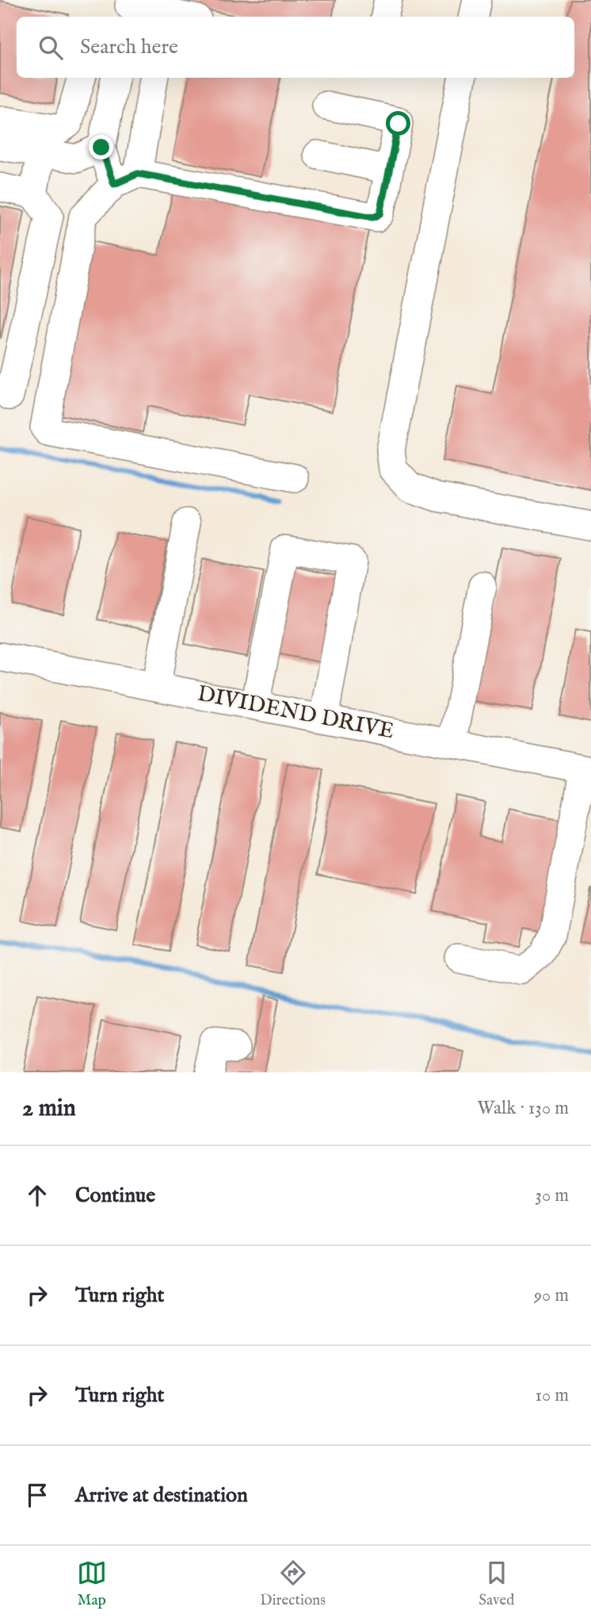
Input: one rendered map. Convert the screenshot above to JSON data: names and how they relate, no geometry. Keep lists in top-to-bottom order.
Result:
{
  "streets": {
    "street": ["DIVIDEND DRIVE"]
  },
  "page": {
    "search": "Search here",
    "heading": ["2 min", "Walk · 130 m"],
    "list": [
      ["Continue", "30 m"],
      ["Turn right", "90 m"],
      ["Turn right", "10 m"],
      "Arrive at destination"
    ],
    "nav": ["Map", "Directions", "Saved"]
  }
}
